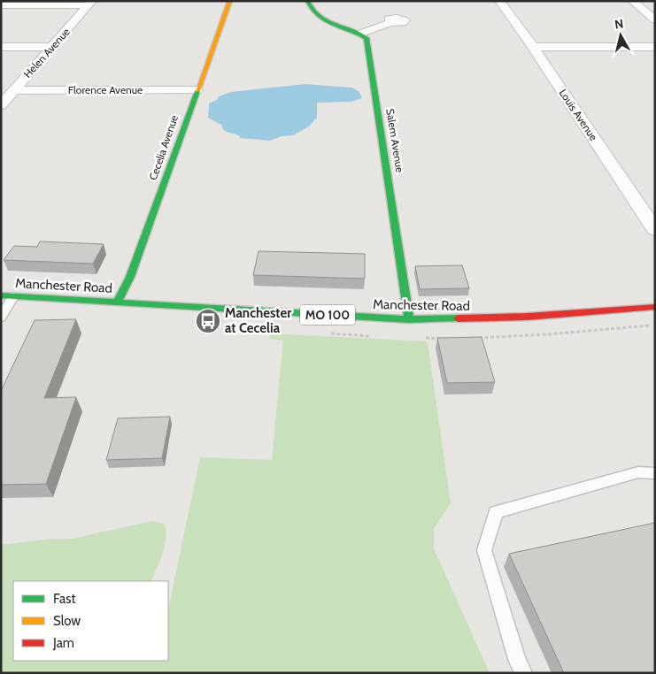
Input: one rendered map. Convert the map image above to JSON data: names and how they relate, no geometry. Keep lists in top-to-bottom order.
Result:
{
  "streets": {
    "street": [
      "Helen Avenue",
      "Florence Avenue",
      "Louis Avenue",
      "Salem Avenue",
      "Cecelia Avenue",
      "Manchester Road",
      "MO 100"
    ]
  },
  "crossings": [
    ["Helen Avenue", "Florence Avenue"],
    ["Florence Avenue", "Cecelia Avenue"],
    ["Salem Avenue", "Manchester Road"],
    ["Cecelia Avenue", "Manchester Road"]
  ],
  "places": {
    "bus stop": ["Manchester at Cecelia"]
  },
  "legend": ["Fast", "Slow", "Jam"],
  "north": "top"
}
